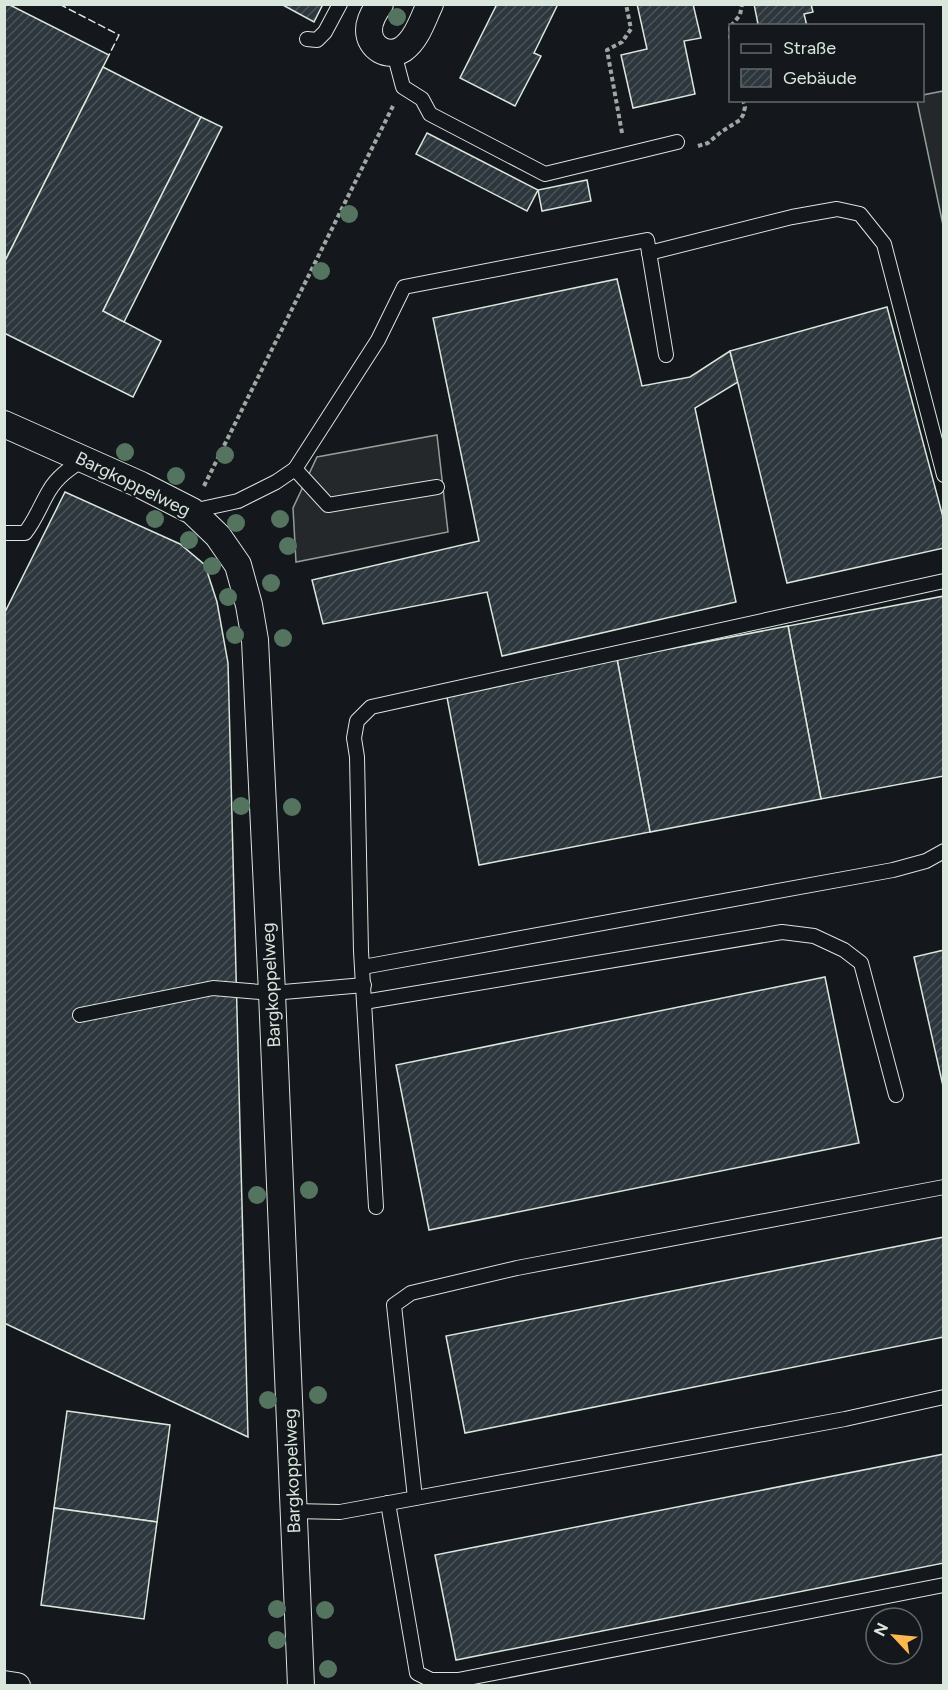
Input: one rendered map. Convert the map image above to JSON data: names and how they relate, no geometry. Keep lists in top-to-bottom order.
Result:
{
  "streets": {
    "street": ["Bargkoppelweg"]
  },
  "legend": ["Straße", "Gebäude"],
  "north": "top left"
}
